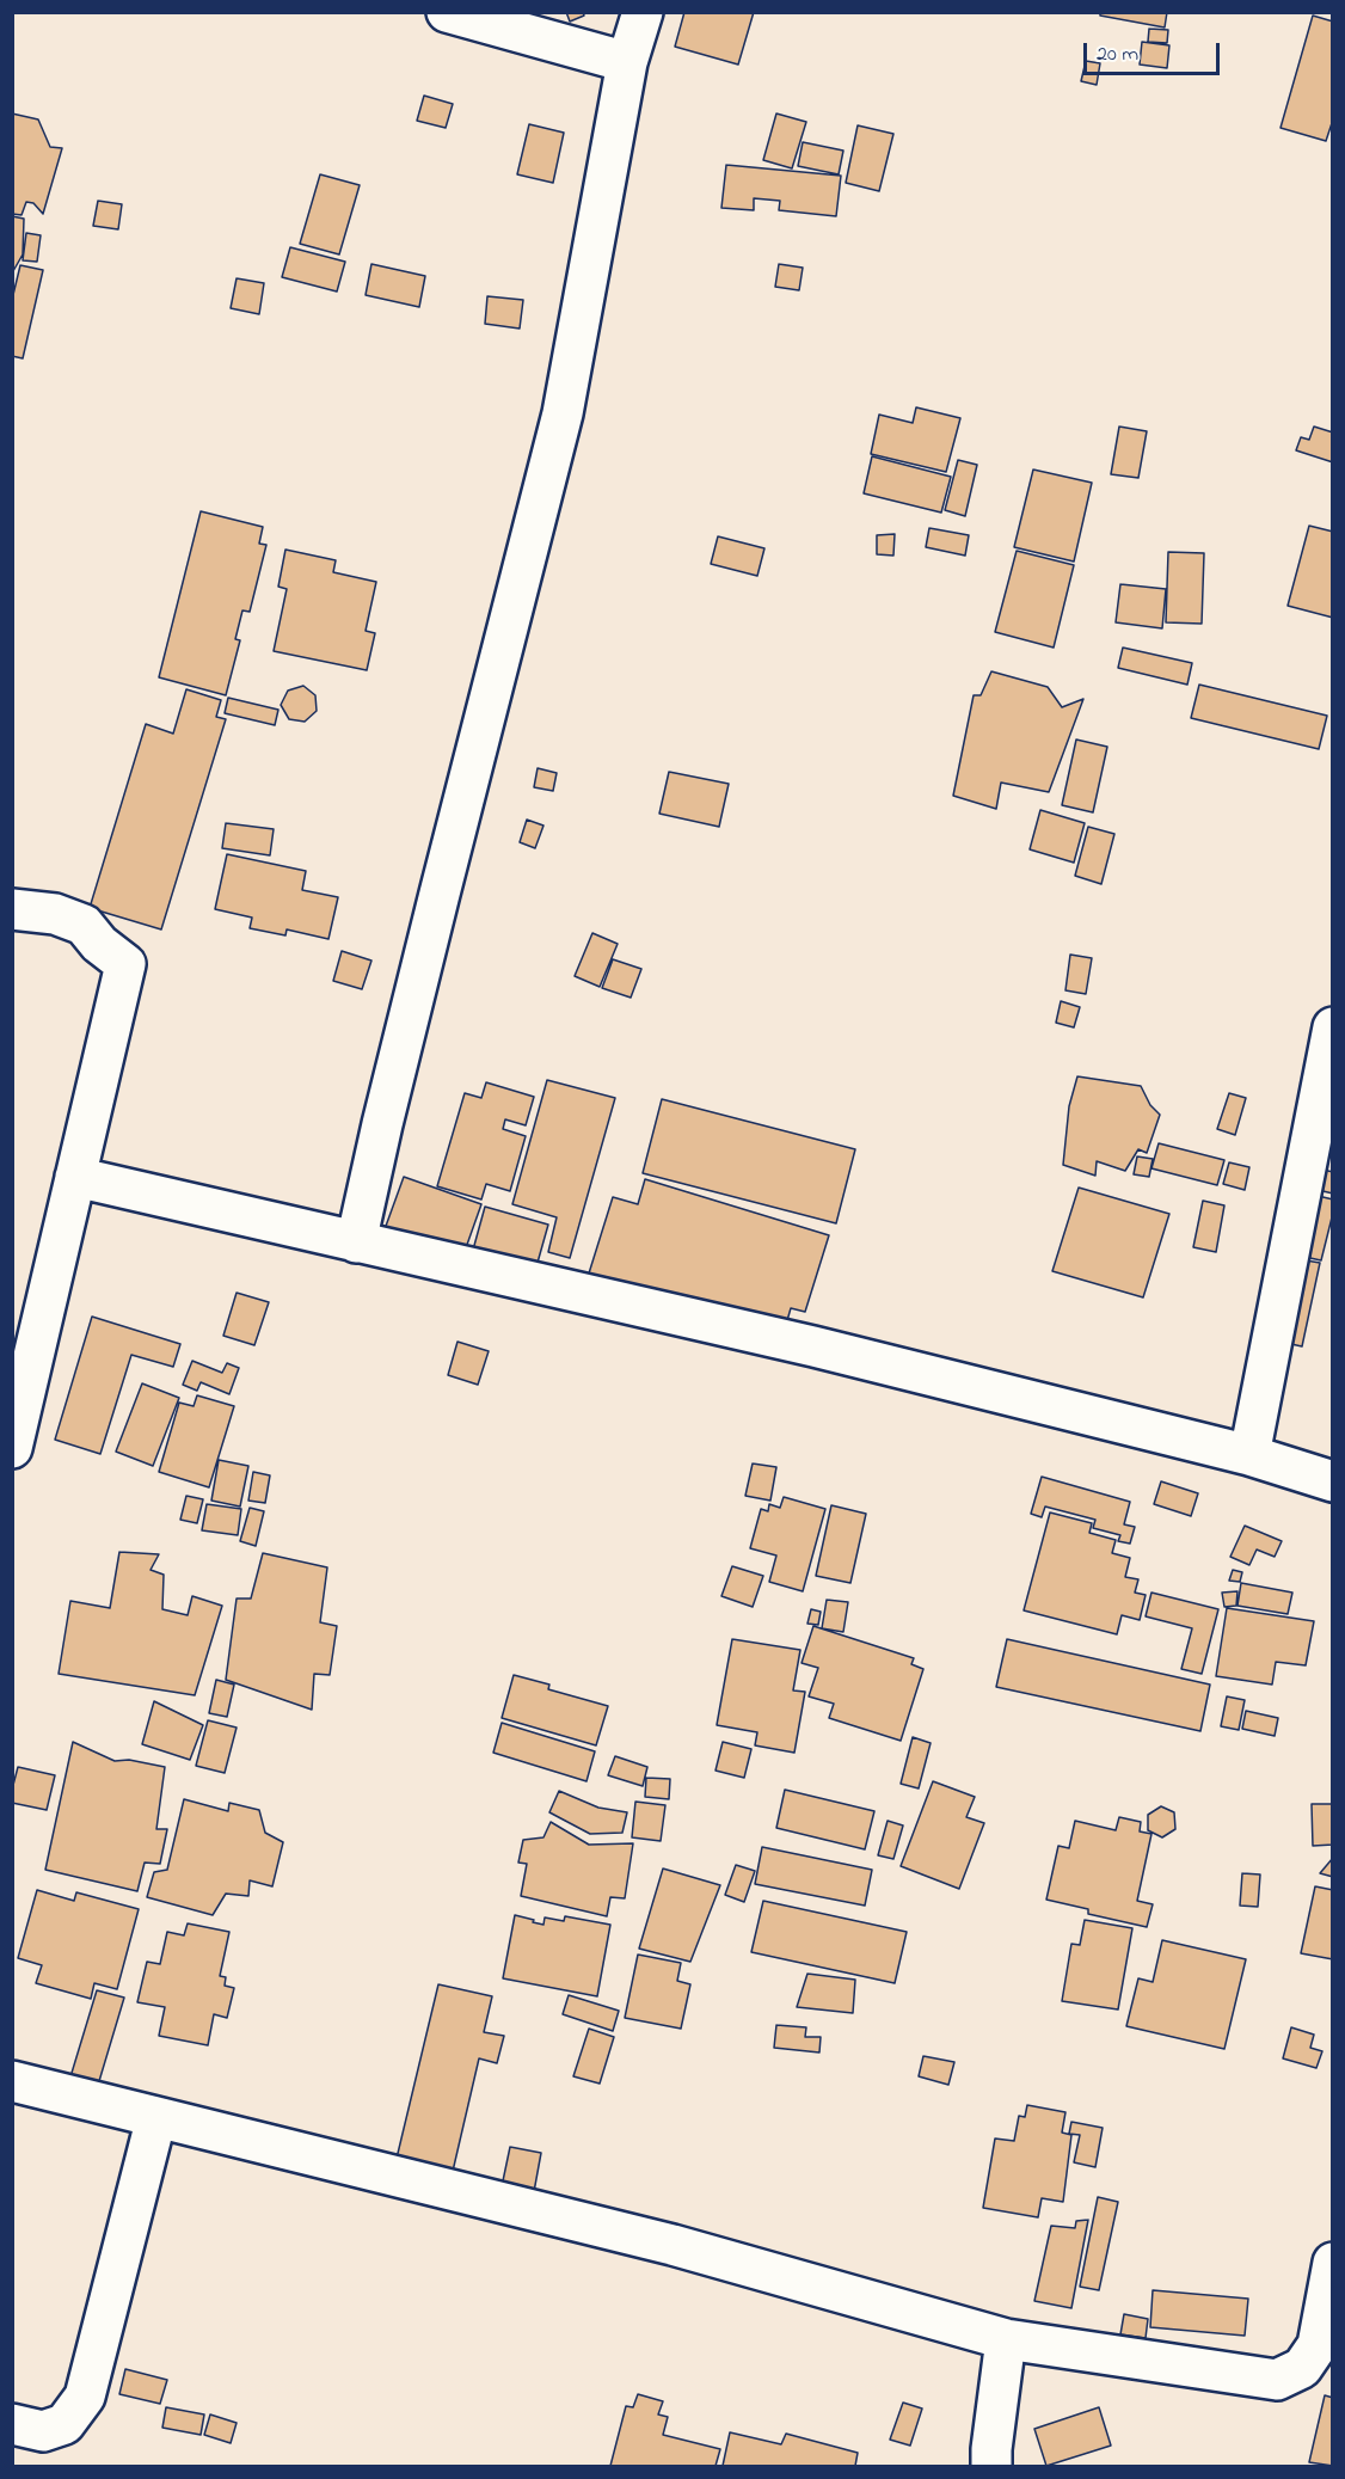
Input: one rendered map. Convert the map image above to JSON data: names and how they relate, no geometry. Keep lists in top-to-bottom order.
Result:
{
  "scale_bar": "20 m"
}
